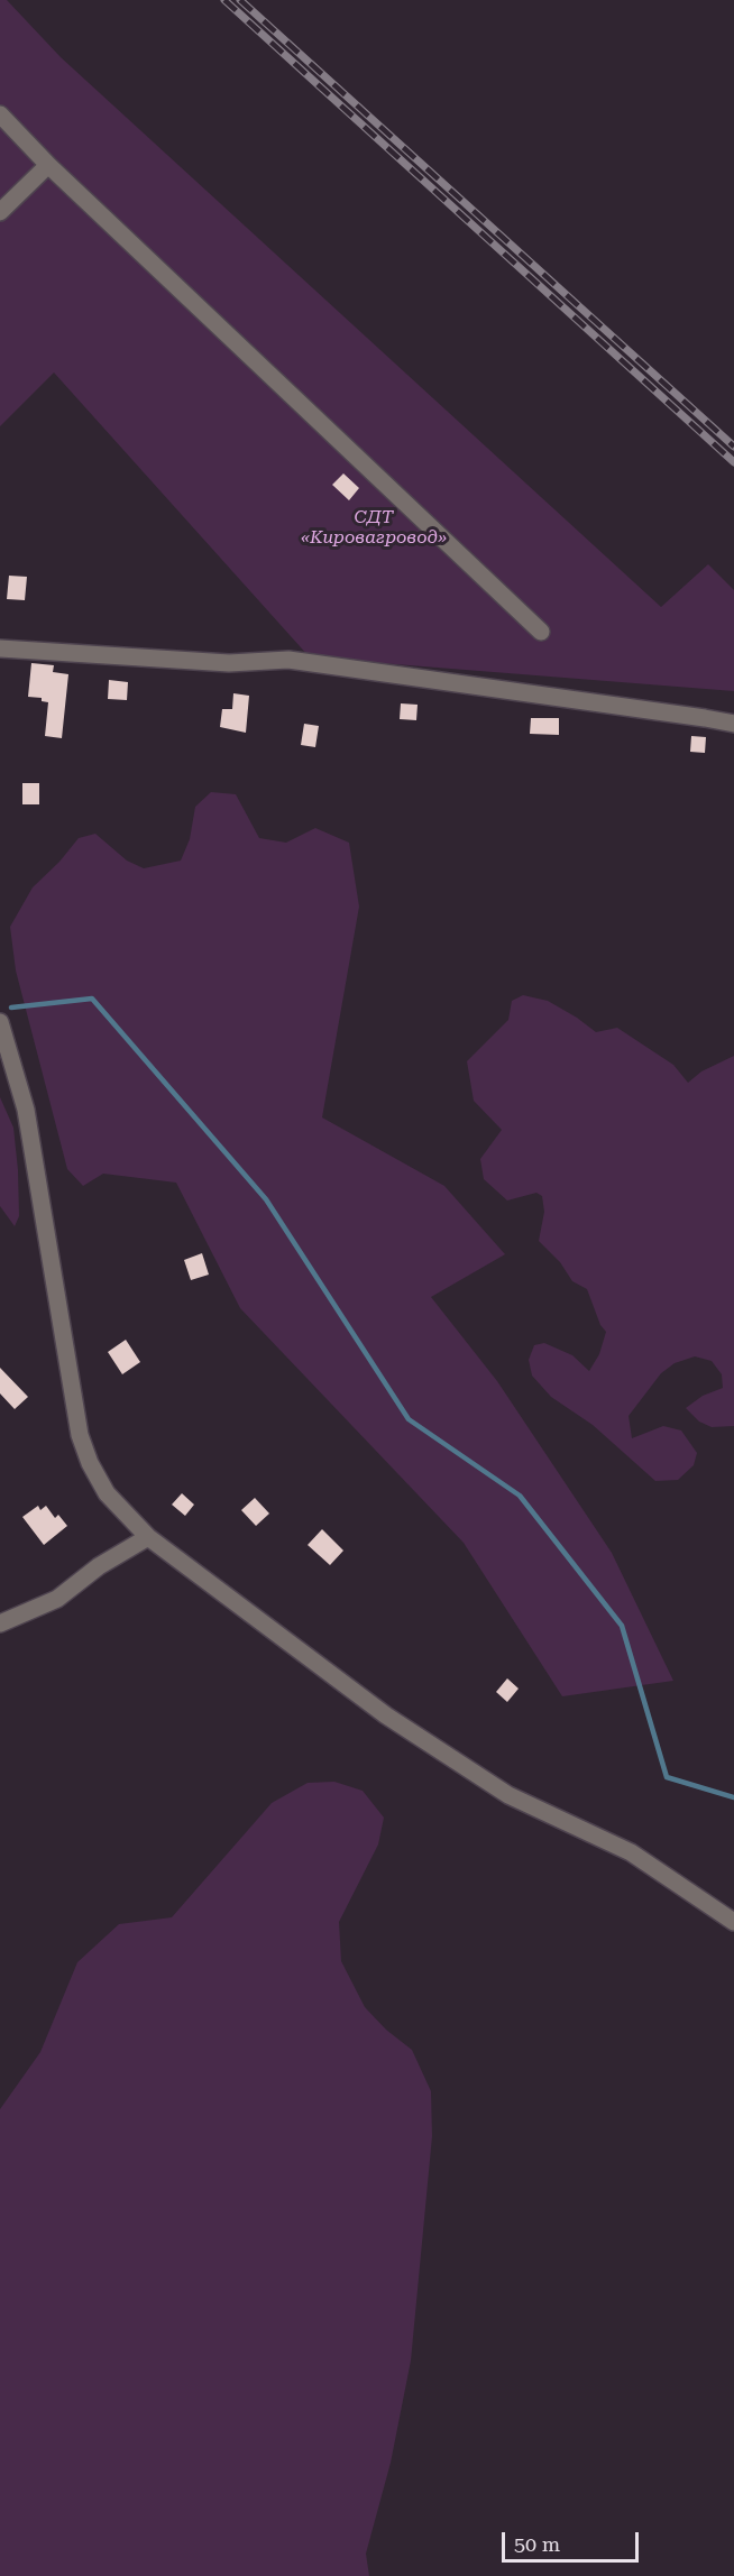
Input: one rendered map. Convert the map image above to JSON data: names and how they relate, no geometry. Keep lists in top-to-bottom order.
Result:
{
  "parks": ["СДТ «Кировагровод»"],
  "scale_bar": "50 m"
}
